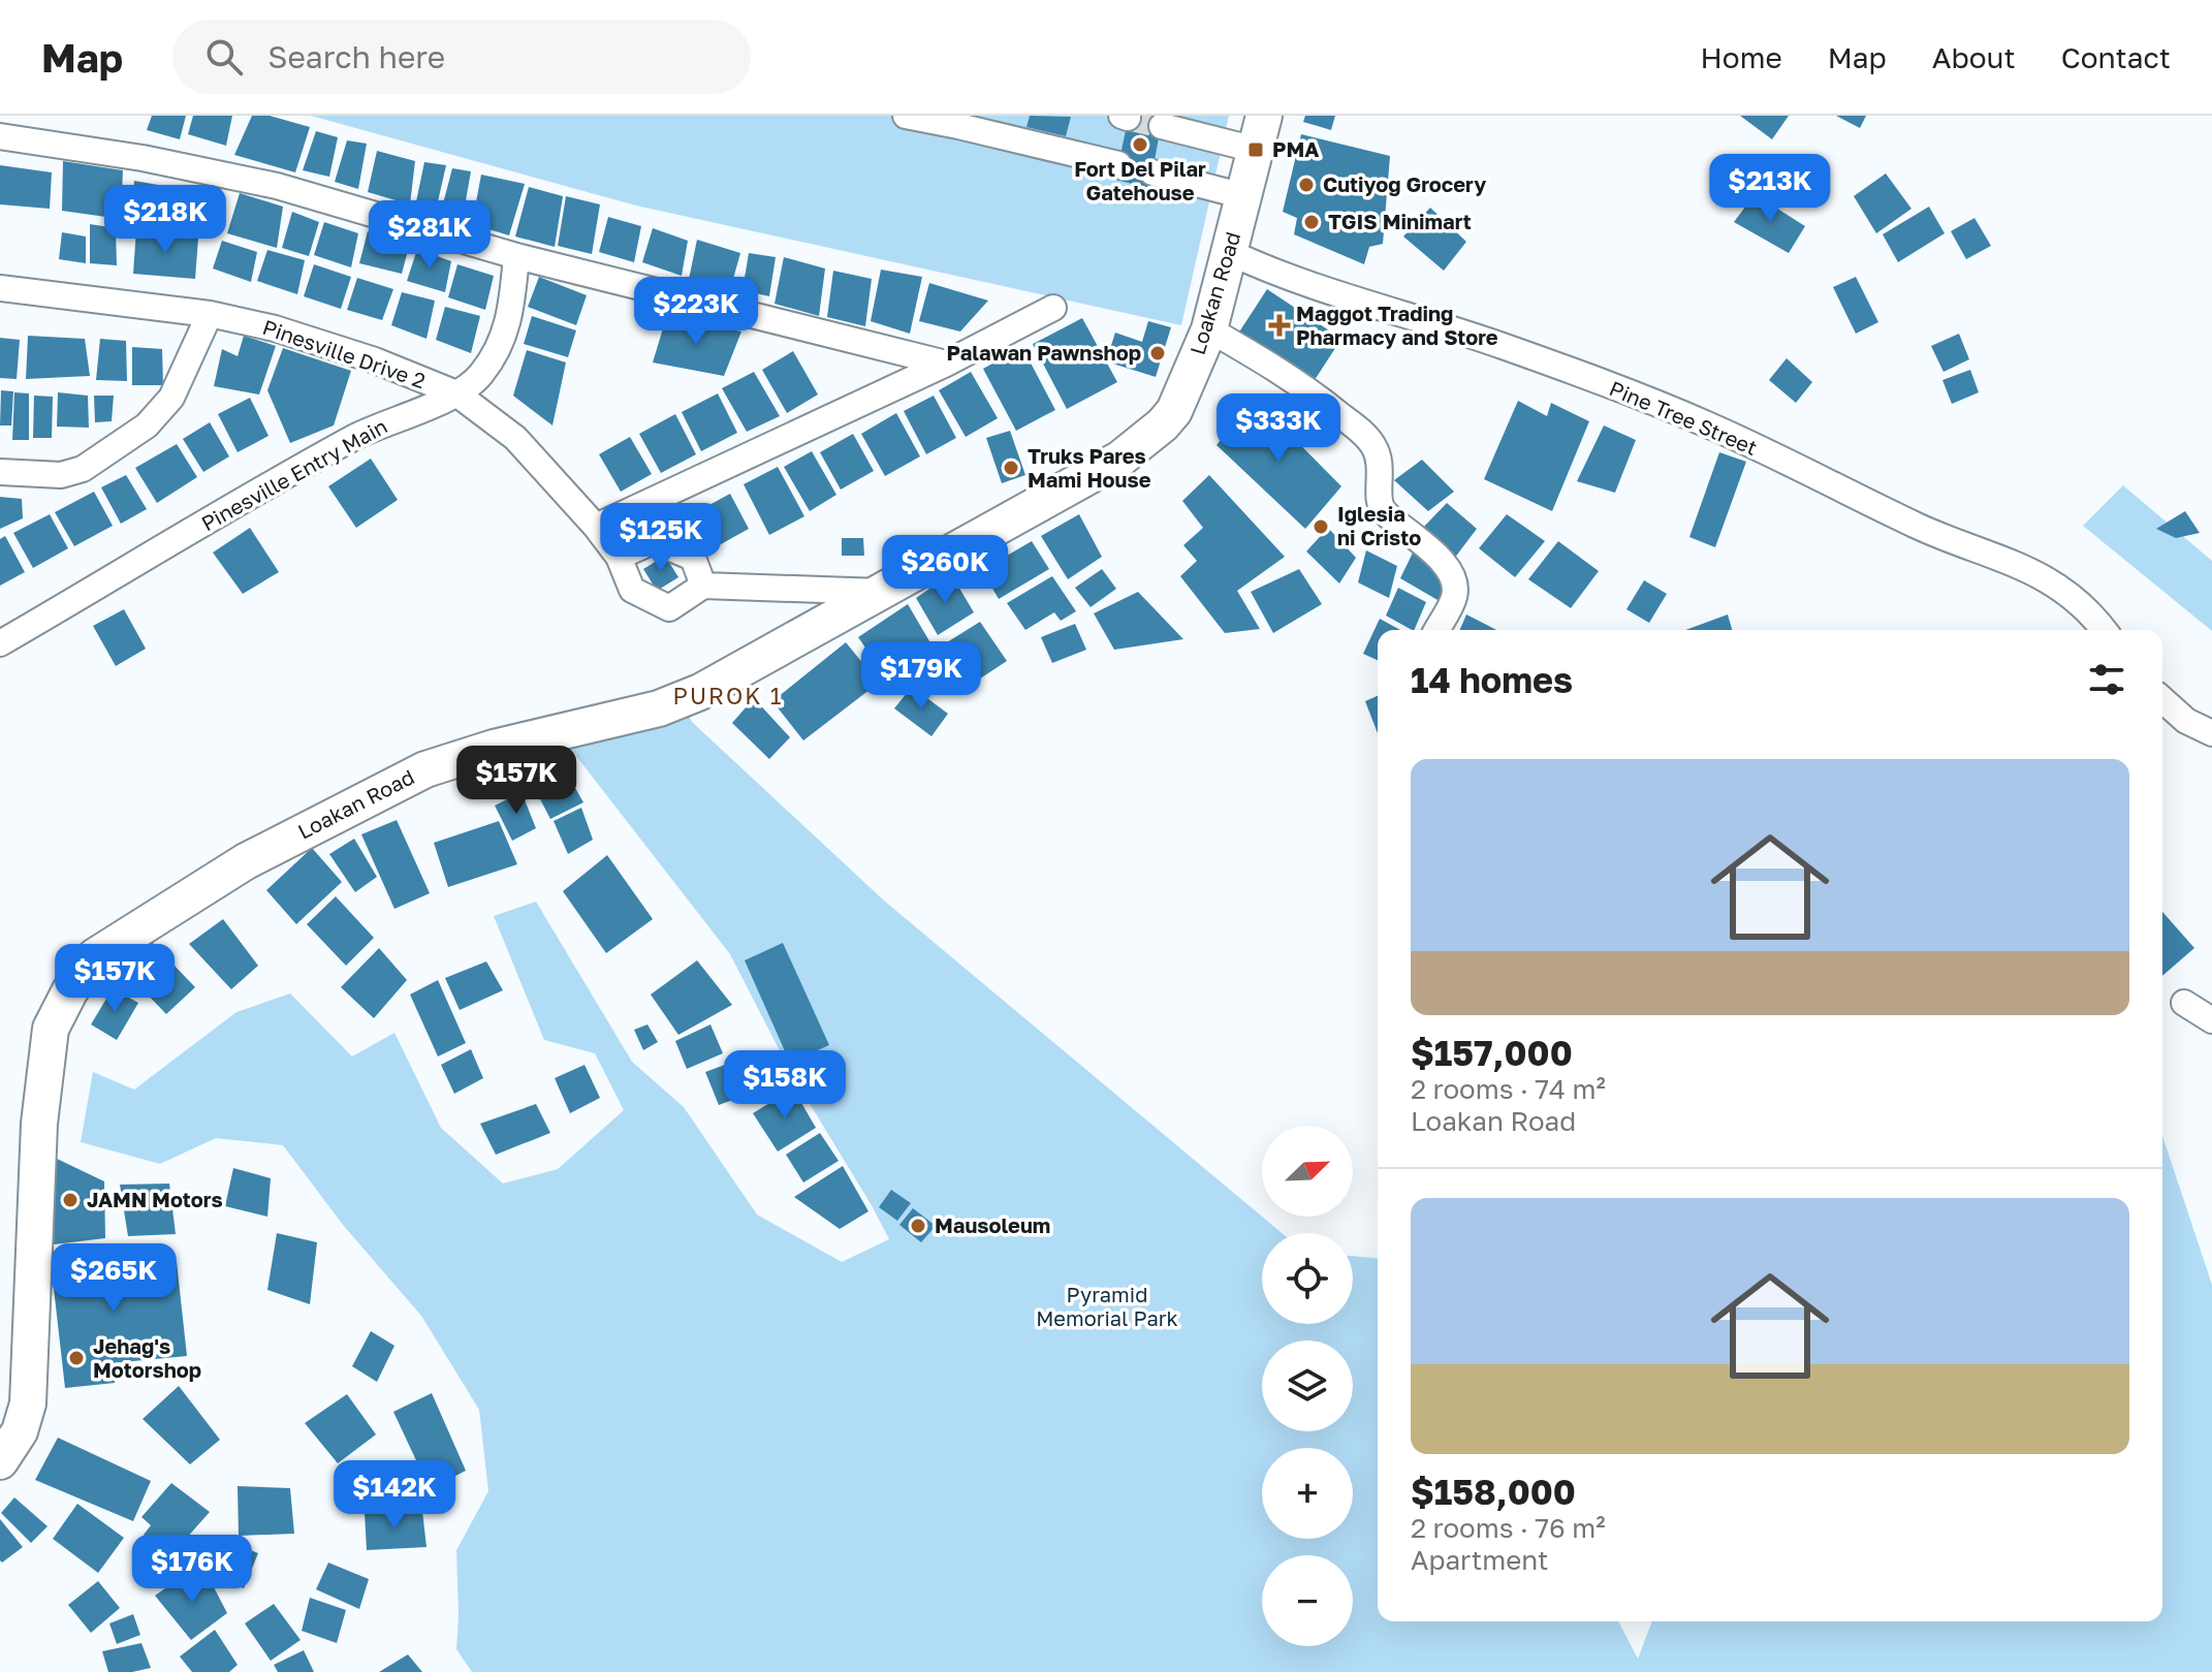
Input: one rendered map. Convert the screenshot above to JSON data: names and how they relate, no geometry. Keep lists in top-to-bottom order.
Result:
{
  "streets": {
    "main road": ["Loakan Road"],
    "street": ["Pinesville Drive 2", "Pine Tree Street", "Pinesville Entry Main"]
  },
  "crossings": [
    ["Loakan Road", "Pine Tree Street"],
    ["Pinesville Drive 2", "Pinesville Entry Main"]
  ],
  "districts": ["PUROK 1"],
  "parks": ["Pyramid Memorial Park"],
  "places": {
    "other": [
      "Fort Del Pilar Gatehouse",
      "Cutiyog Grocery",
      "TGIS Minimart",
      "Palawan Pawnshop",
      "Truks Pares Mami House",
      "Iglesia ni Cristo",
      "JAMN Motors",
      "Mausoleum",
      "Jehag's Motorshop"
    ],
    "transit": ["PMA"],
    "health": ["Maggot Trading Pharmacy and Store"]
  },
  "north": "top right",
  "page": {
    "header": "Map",
    "search": "Search here",
    "nav": [
      "Home",
      "Map",
      "About",
      "Contact"
    ],
    "price": [
      "$213K",
      "$218K",
      "$281K",
      "$223K",
      "$333K",
      "$125K",
      "$260K",
      "$179K",
      "$157K",
      "$157K",
      "$158K",
      "$265K",
      "$142K",
      "$176K"
    ],
    "heading": "14 homes",
    "list": [
      {
        "name": "$157,000",
        "note": "2 rooms · 74 m² · Loakan Road"
      },
      {
        "name": "$158,000",
        "note": "2 rooms · 76 m² · Apartment"
      }
    ],
    "map_buttons": ["+", "−"]
  }
}
